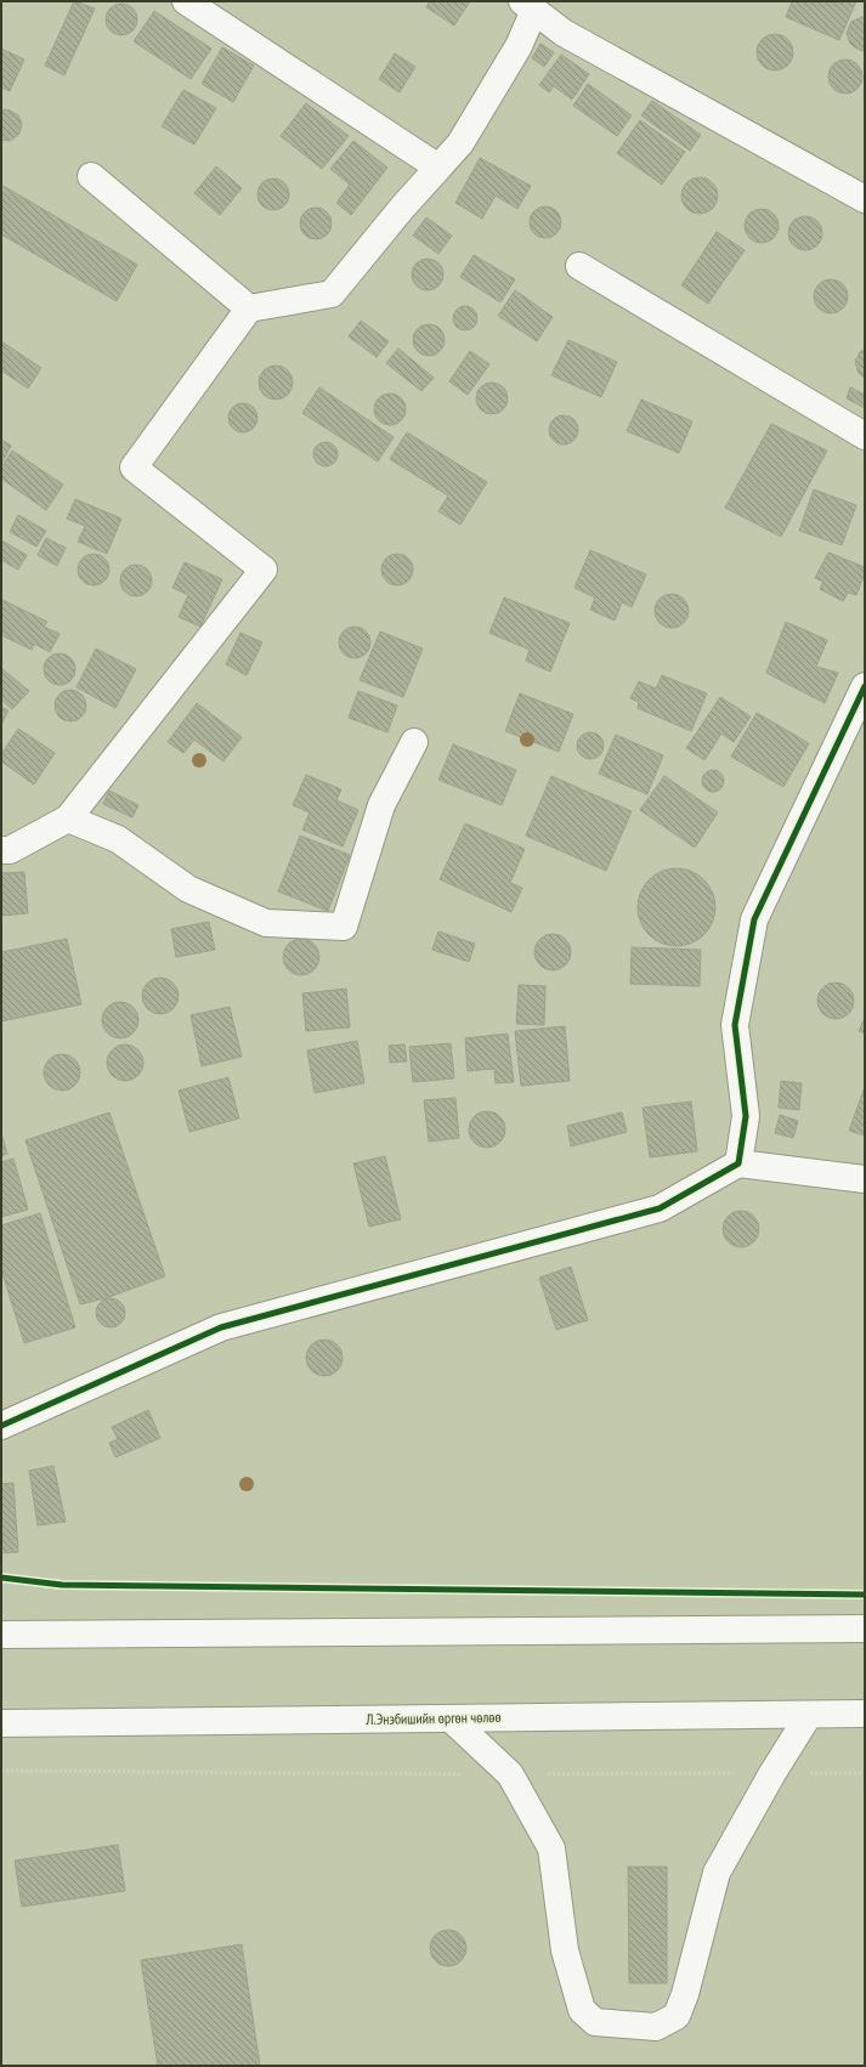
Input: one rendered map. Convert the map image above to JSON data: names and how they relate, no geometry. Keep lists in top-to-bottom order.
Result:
{
  "streets": {
    "street": ["Л.Энэбишийн өргөн чөлөө"]
  }
}
